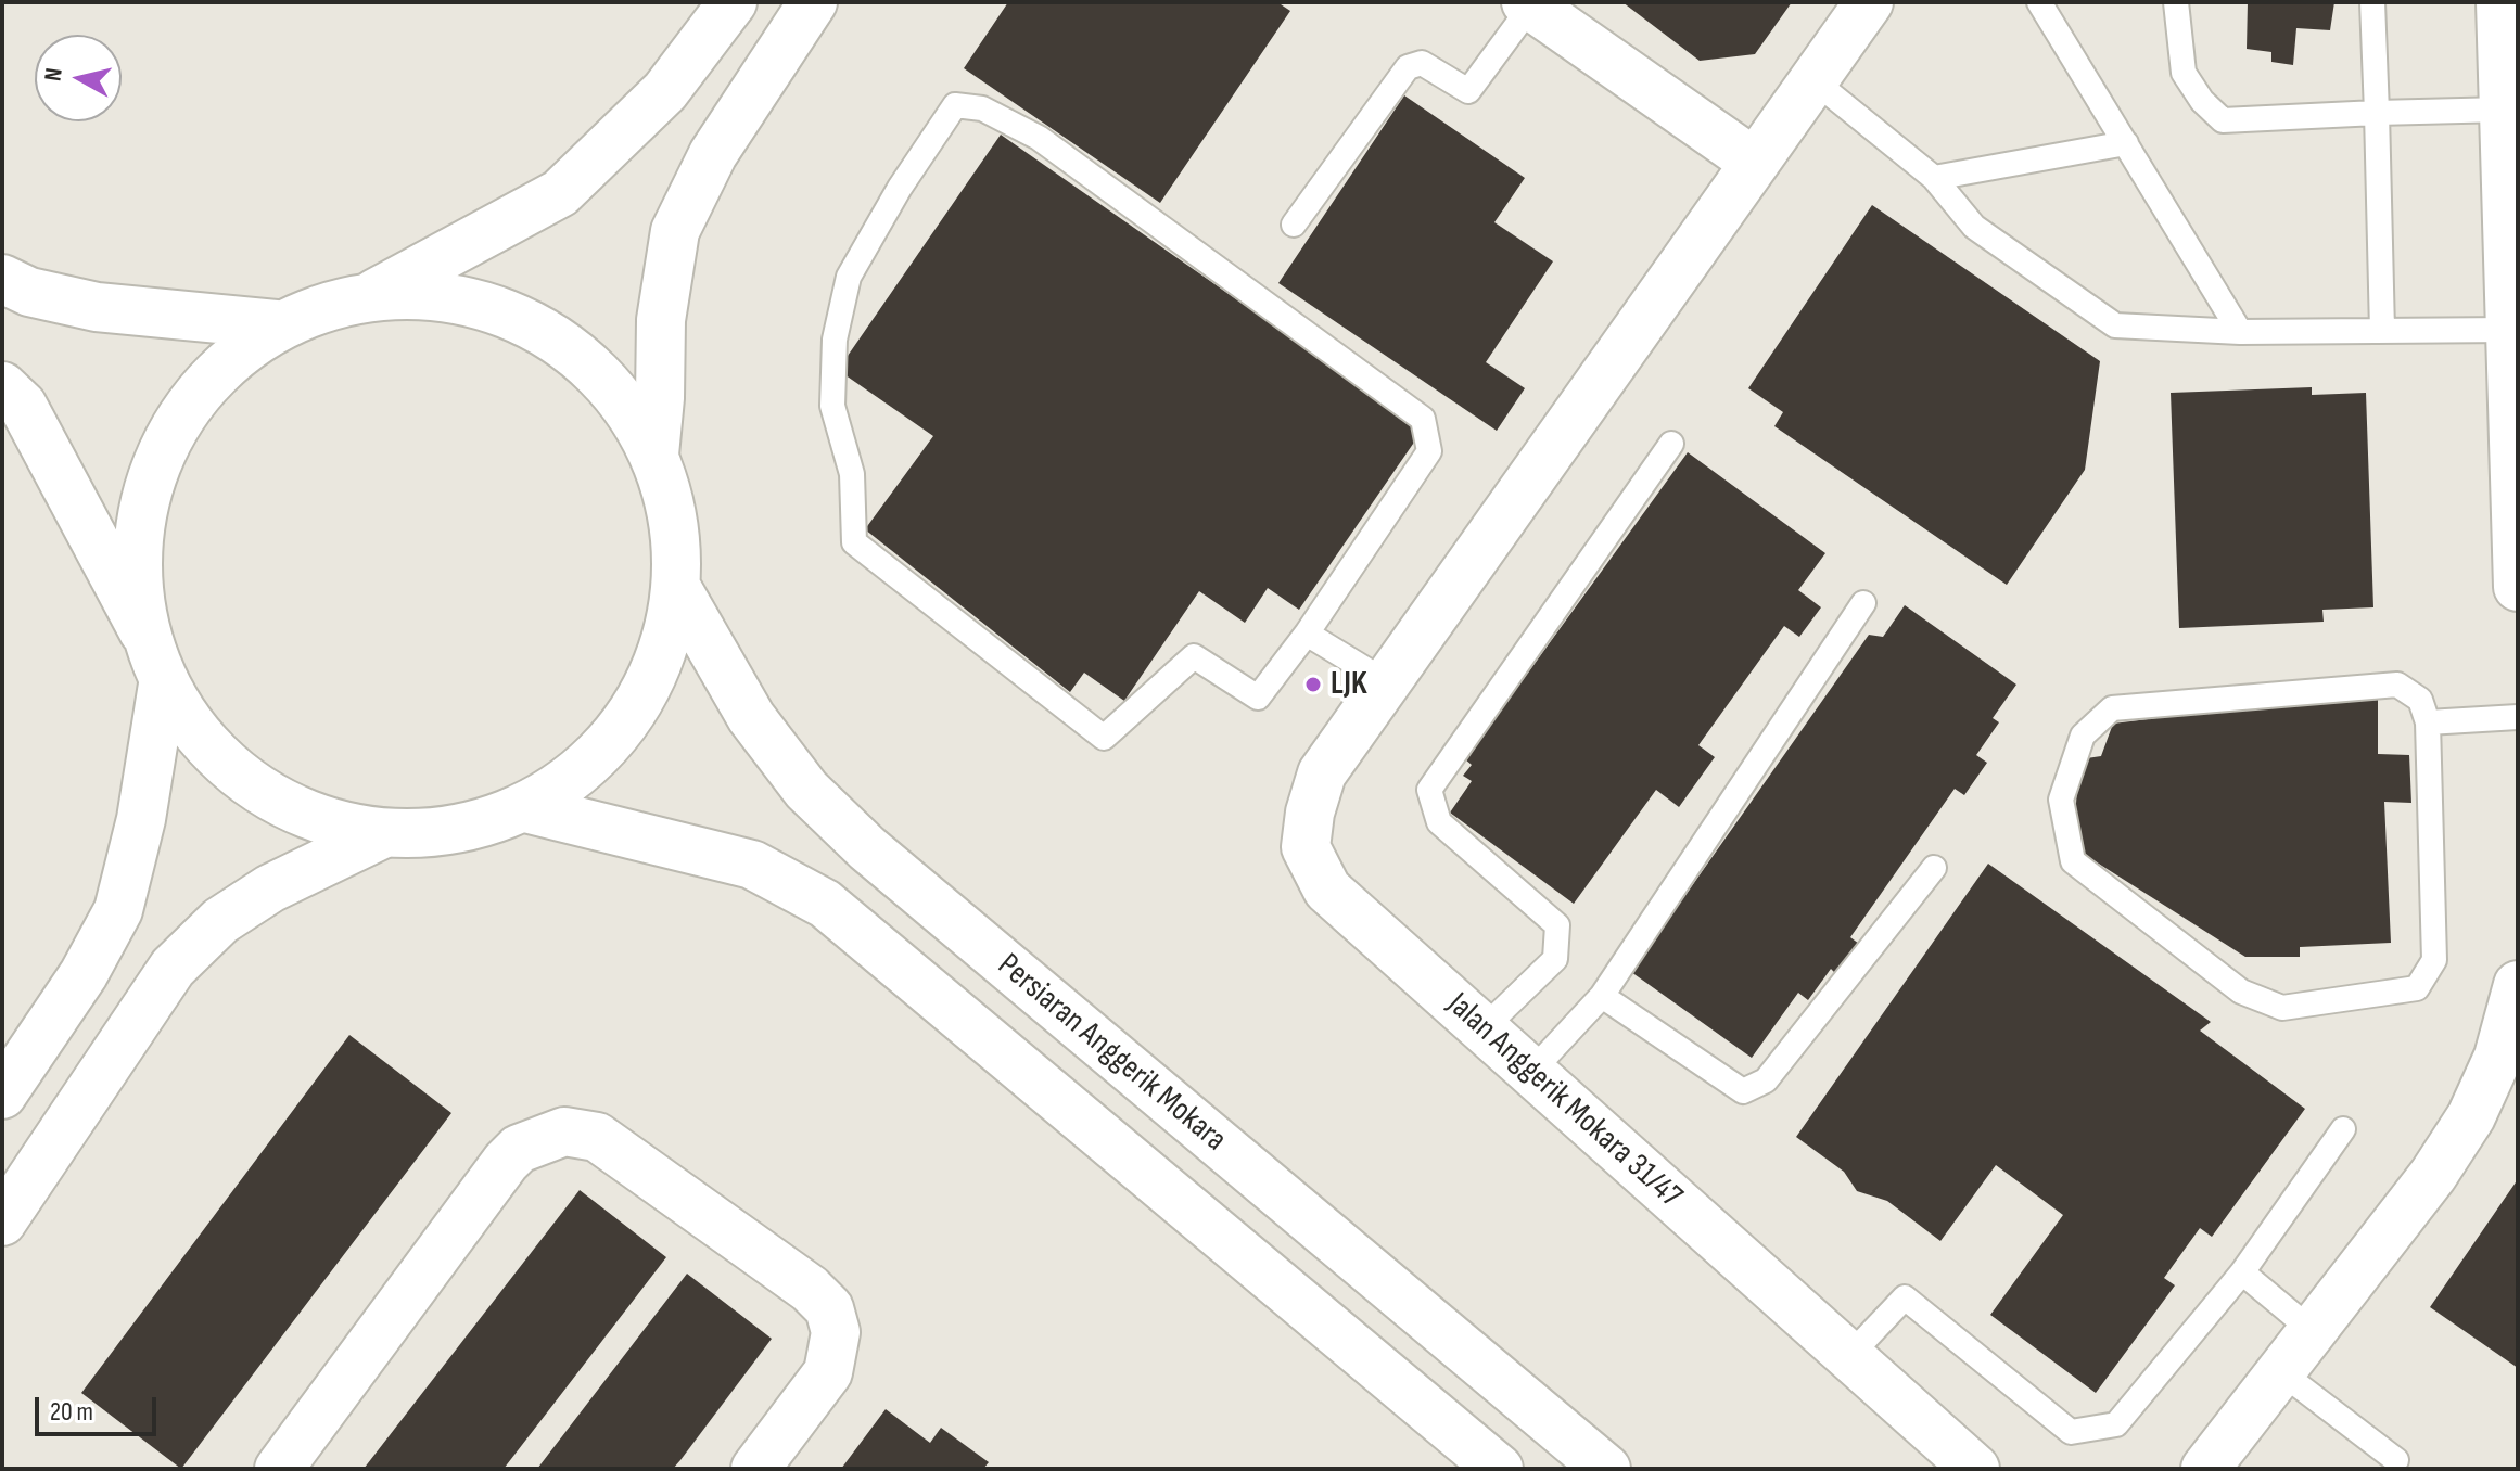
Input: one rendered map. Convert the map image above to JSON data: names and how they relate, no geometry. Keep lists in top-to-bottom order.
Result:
{
  "streets": {
    "main road": ["Persiaran Anggerik Mokara", "Jalan Anggerik Mokara 31/47"]
  },
  "places": ["LJK"],
  "scale_bar": "20 m",
  "north": "left"
}
